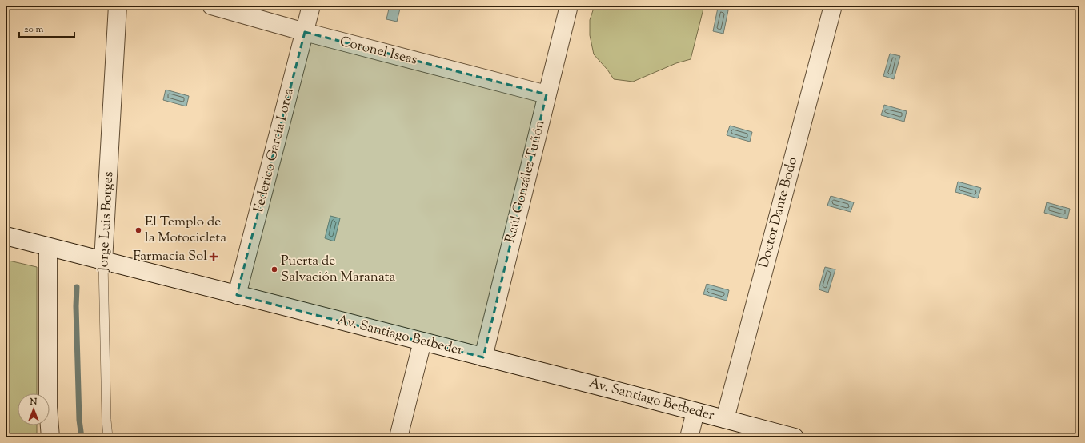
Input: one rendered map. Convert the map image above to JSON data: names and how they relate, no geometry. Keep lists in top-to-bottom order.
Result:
{
  "streets": {
    "street": [
      "Coronel Iseas",
      "Federico García Lorca",
      "Raúl González Tuñón",
      "Doctor Dante Bodo",
      "Jorge Luis Borges",
      "Av. Santiago Betbeder"
    ]
  },
  "crossings": [
    ["Coronel Iseas", "Federico García Lorca"],
    ["Coronel Iseas", "Raúl González Tuñón"],
    ["Federico García Lorca", "Av. Santiago Betbeder"],
    ["Raúl González Tuñón", "Av. Santiago Betbeder"],
    ["Doctor Dante Bodo", "Av. Santiago Betbeder"],
    ["Jorge Luis Borges", "Av. Santiago Betbeder"]
  ],
  "places": {
    "other": ["El Templo de la Motocicleta", "Puerta de Salvación Maranata"],
    "health": ["Farmacia Sol"]
  },
  "scale_bar": "20 m",
  "north": "top"
}
